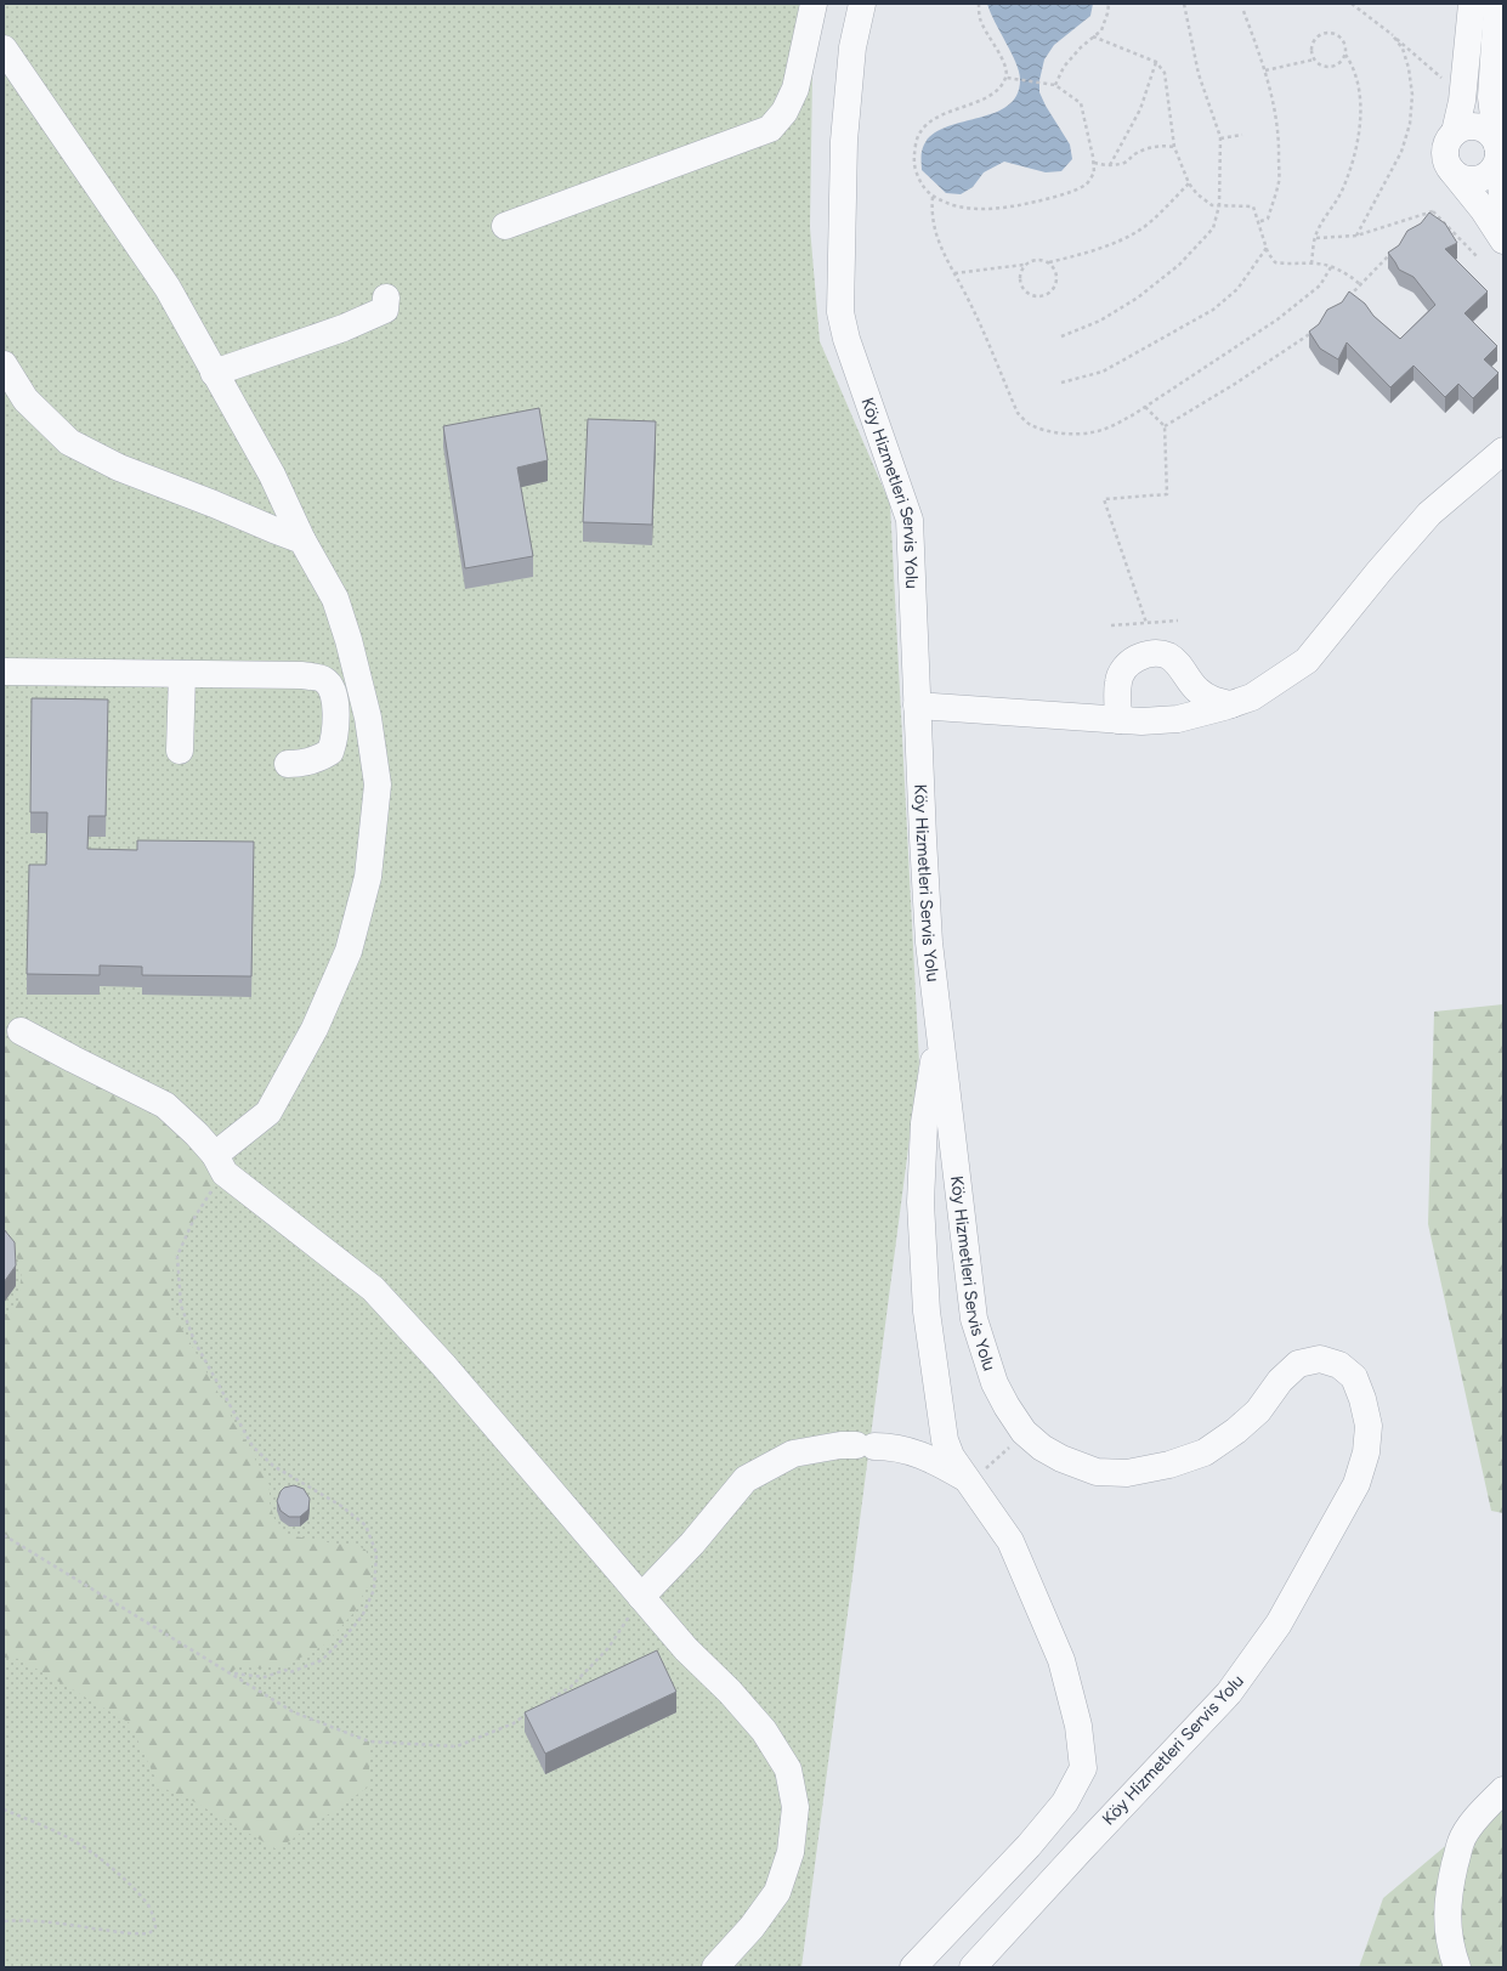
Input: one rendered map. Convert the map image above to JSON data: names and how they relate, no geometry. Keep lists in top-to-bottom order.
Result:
{
  "streets": {
    "street": ["Köy Hizmetleri Servis Yolu"]
  }
}
